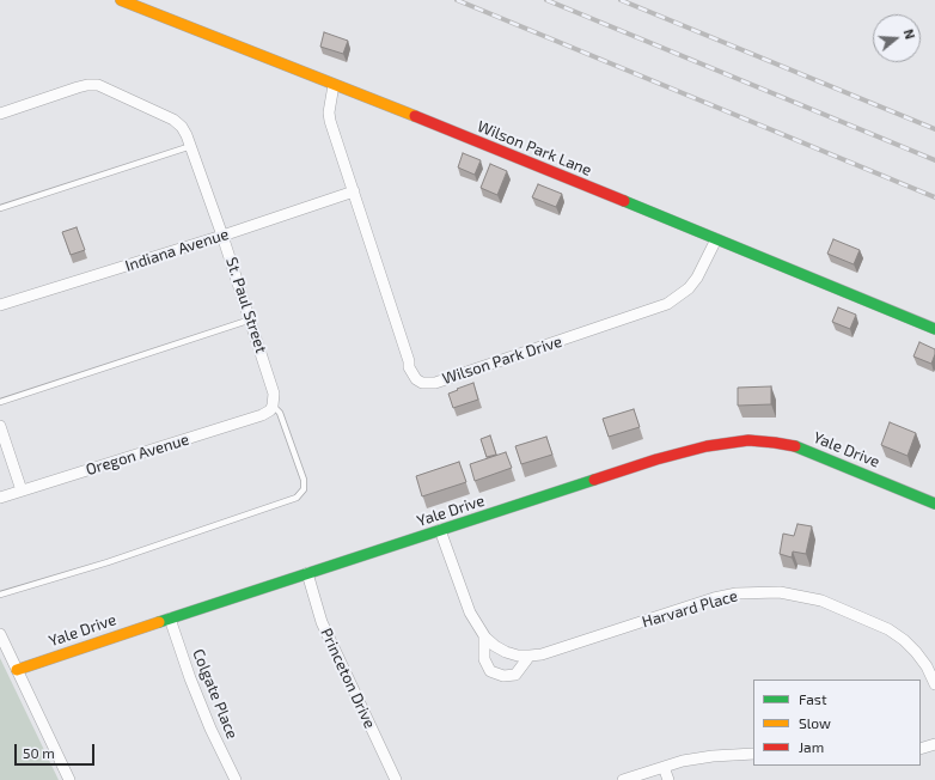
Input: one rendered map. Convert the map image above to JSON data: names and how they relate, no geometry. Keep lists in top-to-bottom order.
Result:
{
  "streets": {
    "street": [
      "Wilson Park Lane",
      "Indiana Avenue",
      "St. Paul Street",
      "Wilson Park Drive",
      "Yale Drive",
      "Oregon Avenue",
      "Harvard Place",
      "Princeton Drive",
      "Colgate Place"
    ]
  },
  "crossings": [
    ["Wilson Park Lane", "Wilson Park Drive"],
    ["Indiana Avenue", "St. Paul Street"],
    ["Indiana Avenue", "Wilson Park Drive"],
    ["St. Paul Street", "Oregon Avenue"],
    ["Yale Drive", "Harvard Place"],
    ["Yale Drive", "Princeton Drive"],
    ["Yale Drive", "Colgate Place"]
  ],
  "legend": ["Fast", "Slow", "Jam"],
  "scale_bar": "50 m",
  "north": "right"
}
